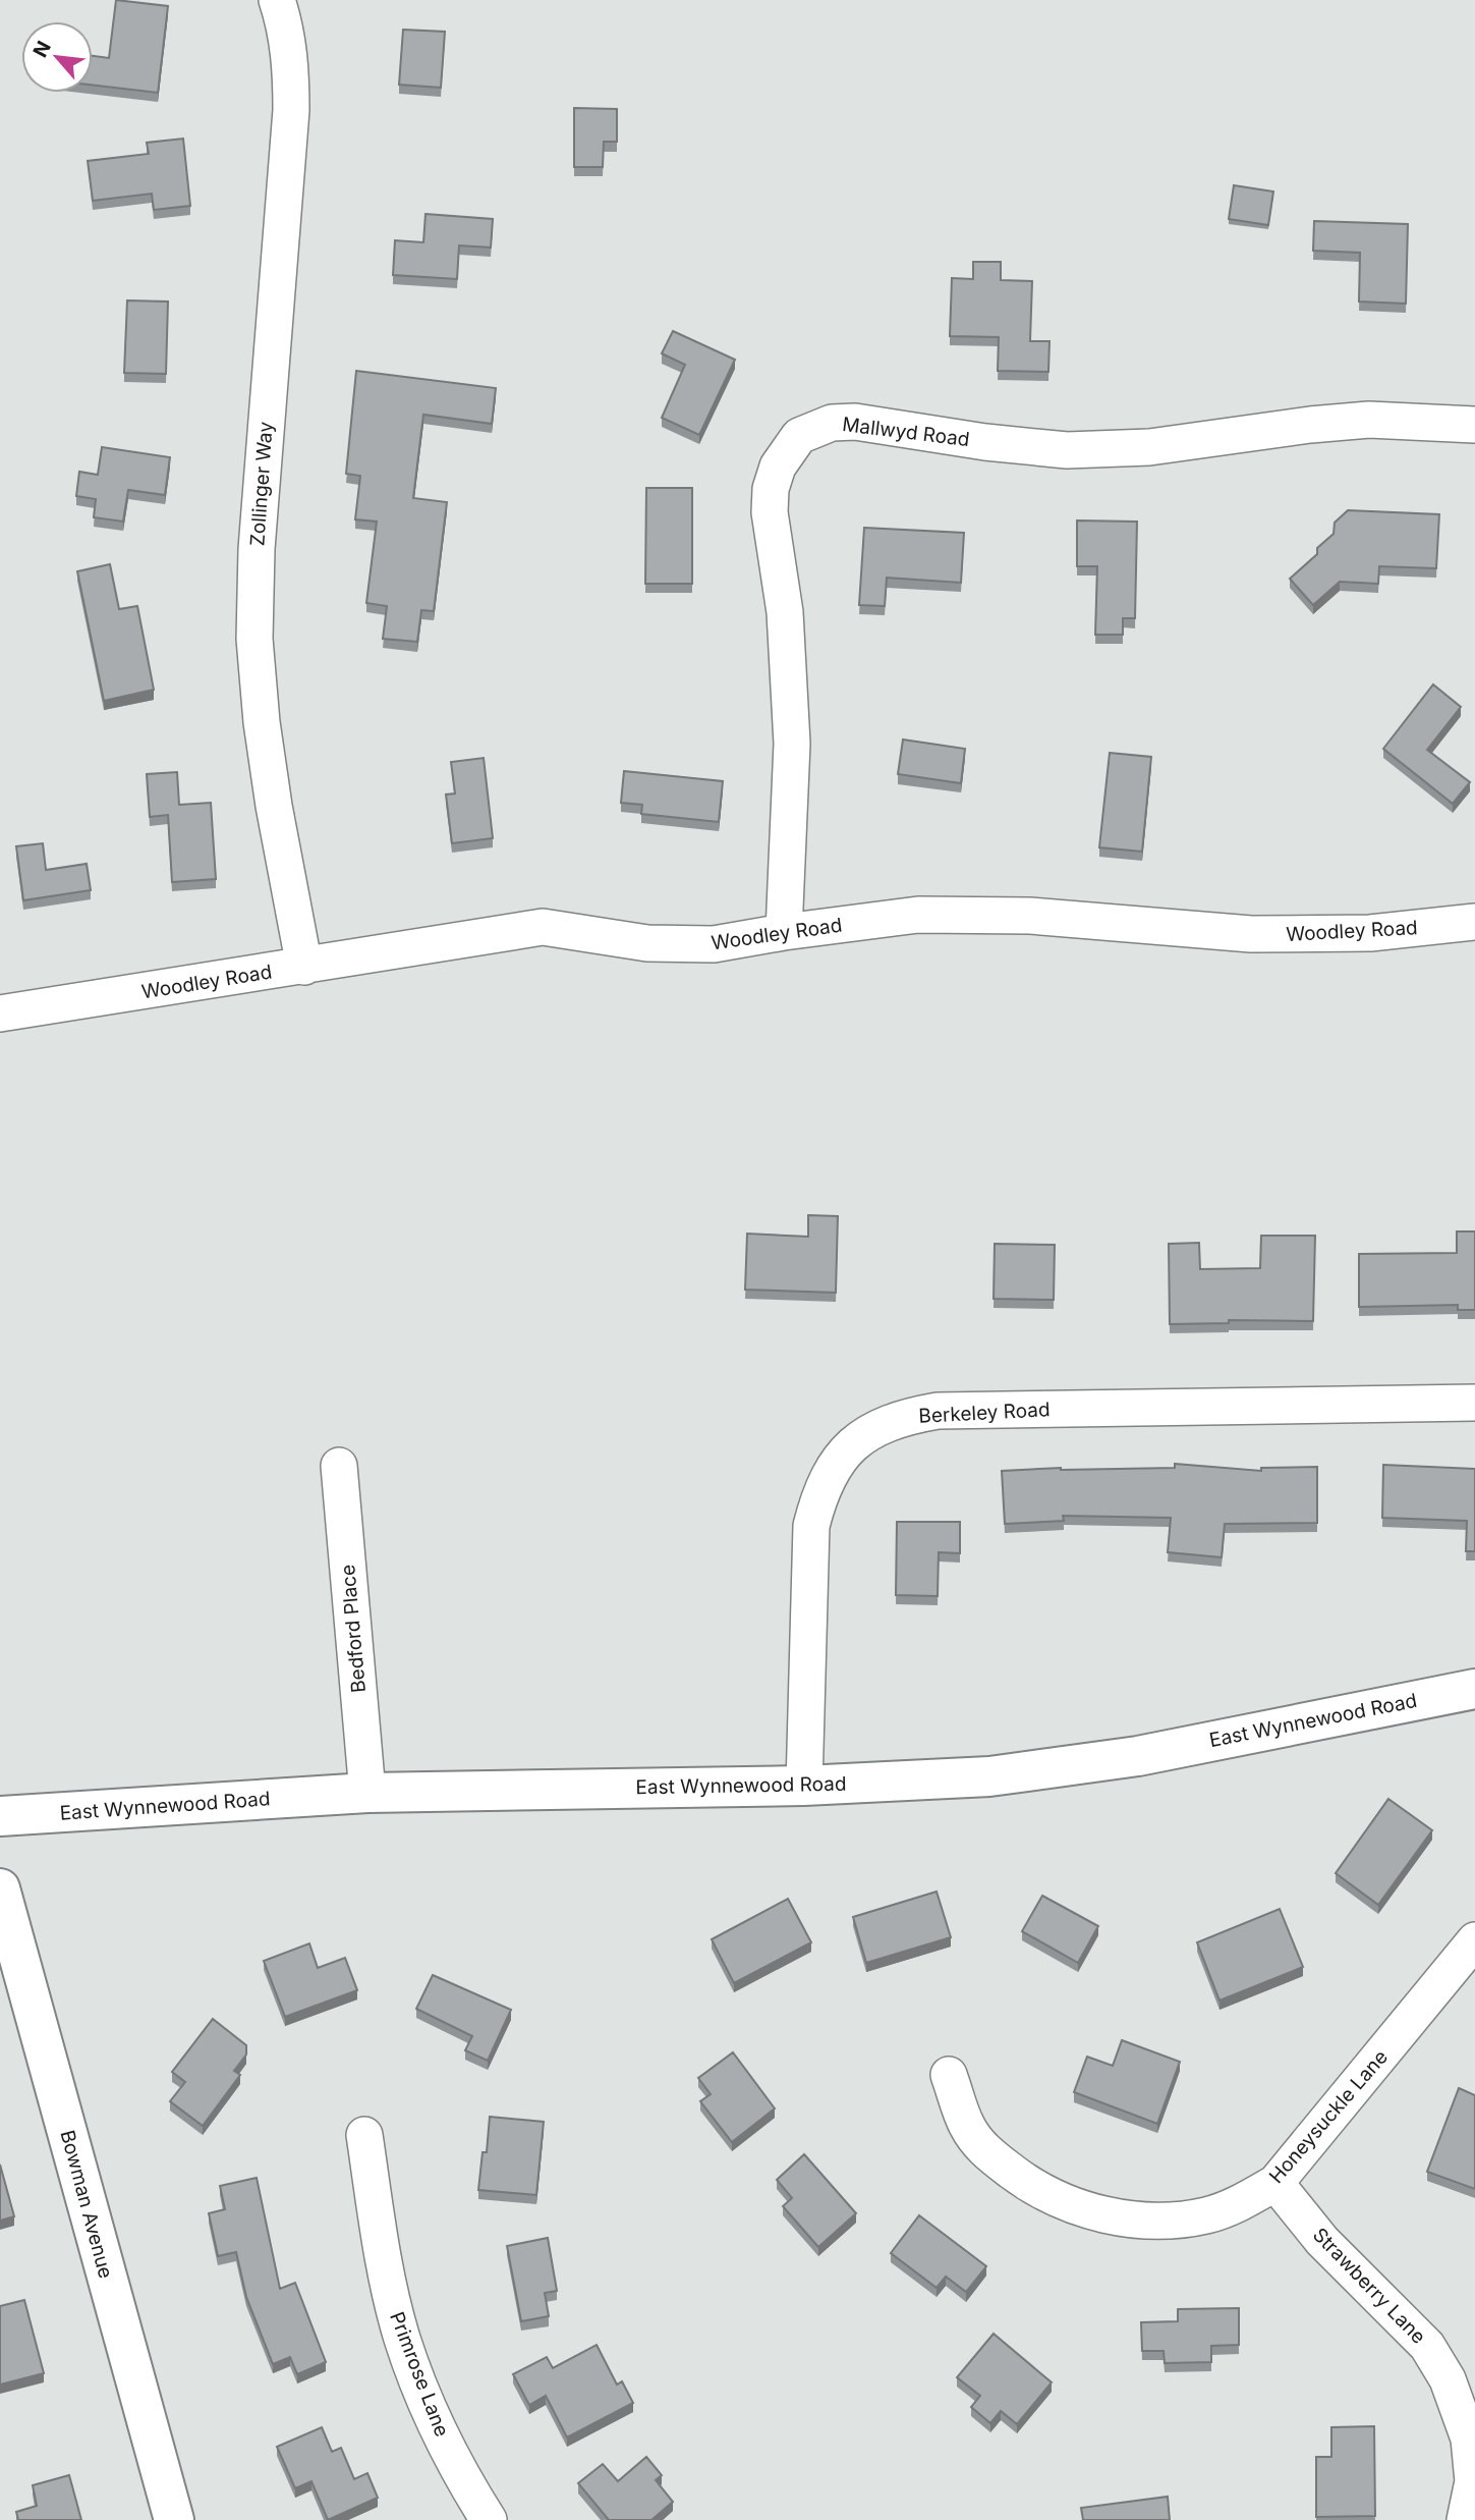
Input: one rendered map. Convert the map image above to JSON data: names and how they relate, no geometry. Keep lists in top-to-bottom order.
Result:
{
  "streets": {
    "street": [
      "Mallwyd Road",
      "Zollinger Way",
      "Woodley Road",
      "Berkeley Road",
      "Bedford Place",
      "East Wynnewood Road",
      "Honeysuckle Lane",
      "Bowman Avenue",
      "Strawberry Lane",
      "Primrose Lane"
    ]
  },
  "crossings": [
    ["Mallwyd Road", "Woodley Road"],
    ["Zollinger Way", "Woodley Road"],
    ["Berkeley Road", "East Wynnewood Road"],
    ["Bedford Place", "East Wynnewood Road"],
    ["Honeysuckle Lane", "Strawberry Lane"]
  ],
  "north": "top left"
}
